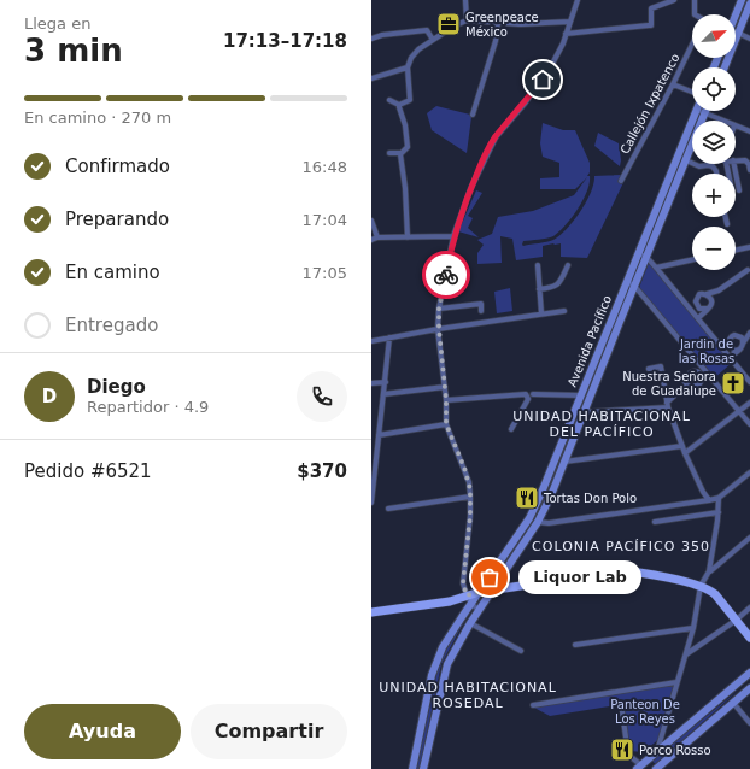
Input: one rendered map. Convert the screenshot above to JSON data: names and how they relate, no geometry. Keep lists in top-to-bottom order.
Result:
{
  "streets": {
    "street": ["Callejón Ixpatenco", "Avenida Pacífico"]
  },
  "districts": ["UNIDAD HABITACIONAL DEL PACÍFICO", "COLONIA PACÍFICO 350", "UNIDAD HABITACIONAL ROSEDAL"],
  "parks": ["Jardin de las Rosas", "Panteon De Los Reyes"],
  "places": {
    "office": ["Greenpeace México"],
    "church": ["Nuestra Señora de Guadalupe"],
    "restaurant": ["Tortas Don Polo", "Porco Rosso"],
    "other": ["Liquor Lab"]
  },
  "north": "top right",
  "page": {
    "heading": ["3 min", "Llega en", "17:13–17:18"],
    "panel": [
      "Diego",
      "Repartidor · 4.9",
      "Pedido #6521",
      "$370"
    ],
    "map_buttons": ["+", "−"],
    "bar": "En camino · 270 m",
    "list": [
      ["Confirmado", "16:48"],
      ["Preparando", "17:04"],
      ["En camino", "17:05"],
      "Entregado"
    ],
    "round": "D",
    "bubble": "Liquor Lab",
    "buttons": ["Ayuda", "Compartir"]
  }
}
